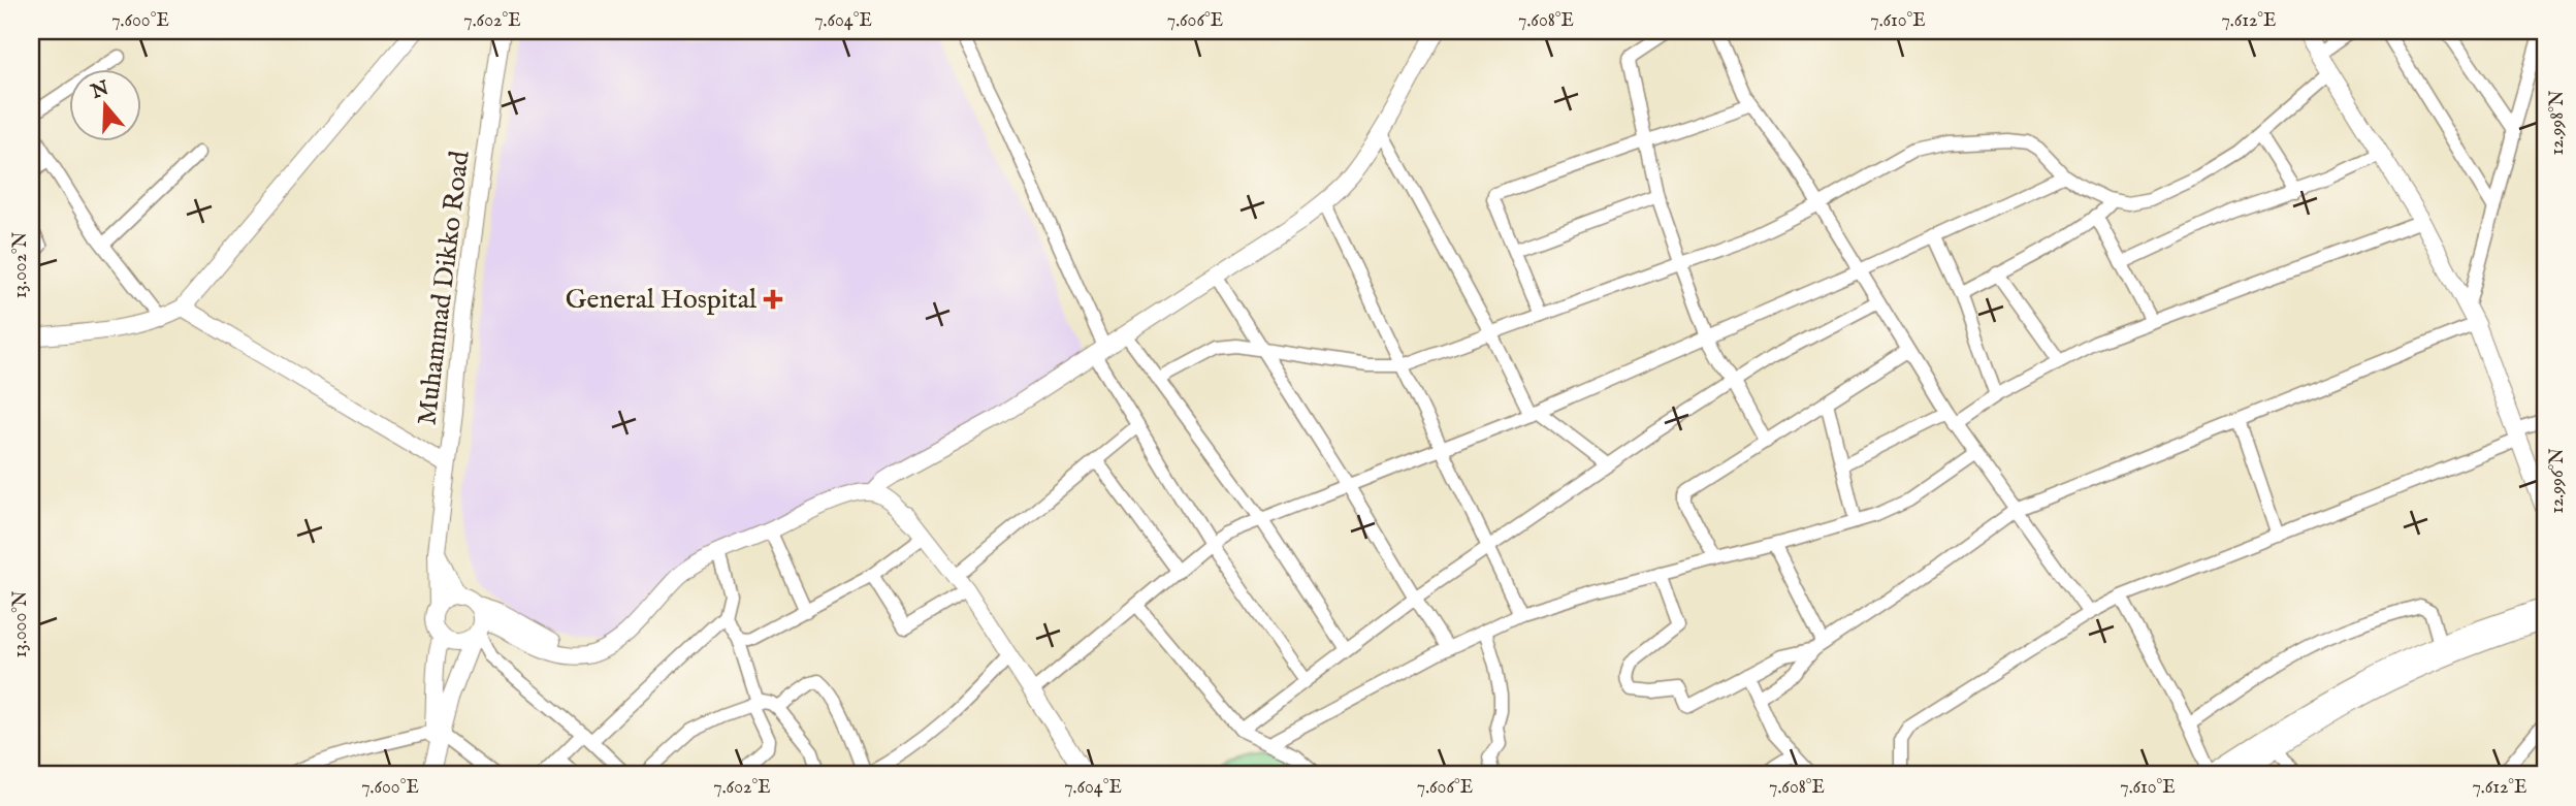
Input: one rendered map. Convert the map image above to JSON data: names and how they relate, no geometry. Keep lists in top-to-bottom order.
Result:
{
  "streets": {
    "street": ["Muhammad Dikko Road"]
  },
  "places": {
    "health": ["General Hospital"]
  },
  "north": "top",
  "coordinates": [
    "7.600°E",
    "7.602°E",
    "7.604°E",
    "7.606°E",
    "7.608°E",
    "7.610°E",
    "7.612°E",
    "12.998°N",
    "13.002°N",
    "12.996°N",
    "13.000°N"
  ]
}
